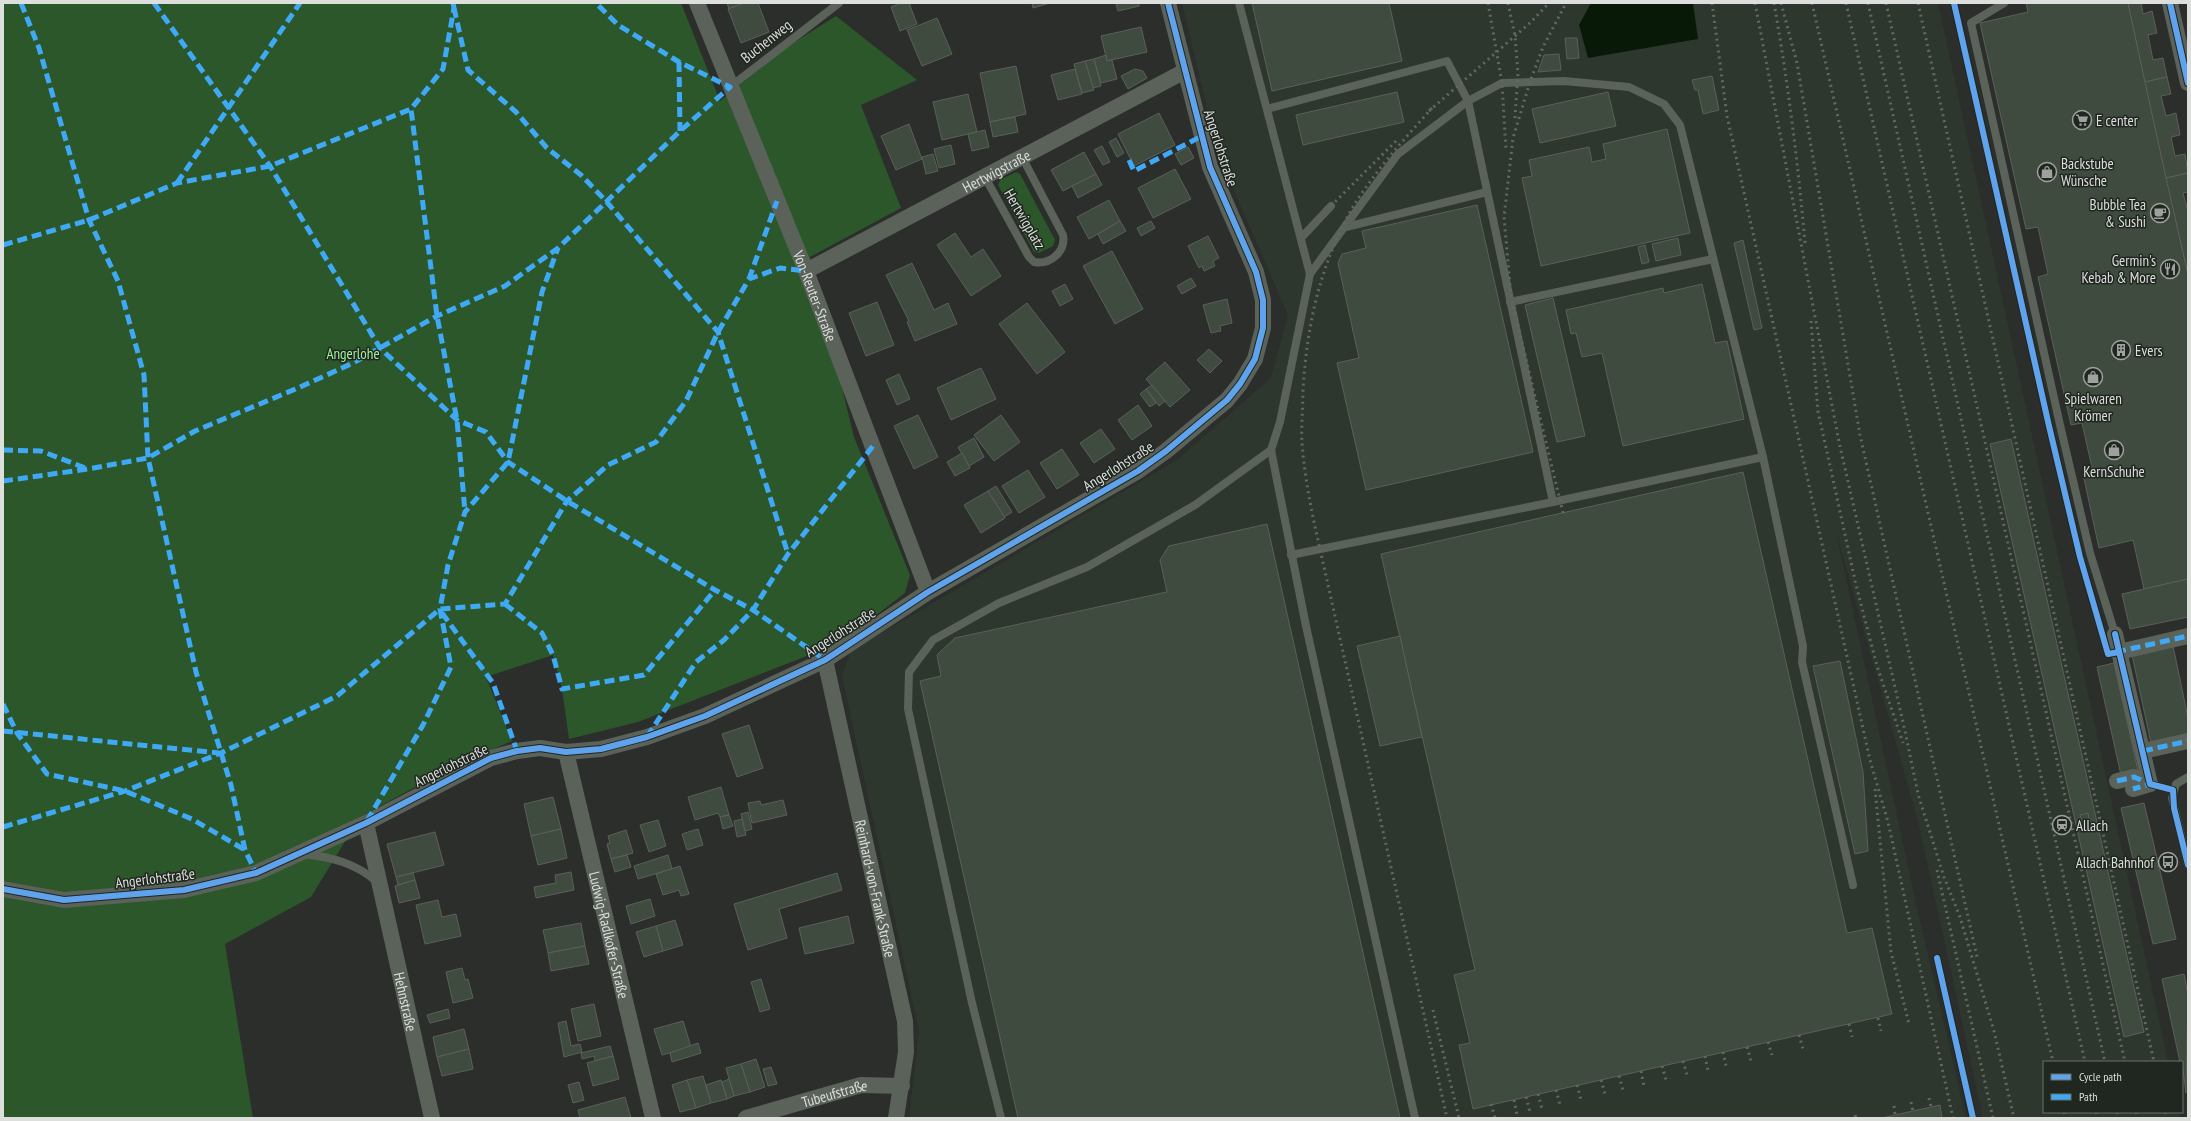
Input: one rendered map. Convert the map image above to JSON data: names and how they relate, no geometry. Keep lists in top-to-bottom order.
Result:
{
  "streets": {
    "street": [
      "Angerlohstraße",
      "Hertwigstraße",
      "Von-Reuter-Straße",
      "Reinhard-von-Frank-Straße",
      "Ludwig-Radlkofer-Straße",
      "Hehnstraße",
      "Tubeufstraße"
    ],
    "lane": ["Buchenweg", "Hertwigplatz"]
  },
  "crossings": [
    ["Buchenweg", "Von-Reuter-Straße"],
    ["Angerlohstraße", "Hertwigstraße"],
    ["Angerlohstraße", "Von-Reuter-Straße"],
    ["Angerlohstraße", "Reinhard-von-Frank-Straße"],
    ["Angerlohstraße", "Ludwig-Radlkofer-Straße"],
    ["Angerlohstraße", "Hehnstraße"],
    ["Hertwigstraße", "Hertwigplatz"],
    ["Hertwigstraße", "Von-Reuter-Straße"],
    ["Reinhard-von-Frank-Straße", "Tubeufstraße"]
  ],
  "parks": ["Angerlohe"],
  "places": {
    "supermarket": ["E center"],
    "shop": ["Backstube Wünsche", "Spielwaren Krömer", "KernSchuhe"],
    "cafe": ["Bubble Tea & Sushi"],
    "restaurant": ["Germin's Kebab & More"],
    "building": ["Evers"],
    "station": ["Allach"],
    "bus stop": ["Allach Bahnhof"]
  },
  "legend": ["Cycle path", "Path"]
}
